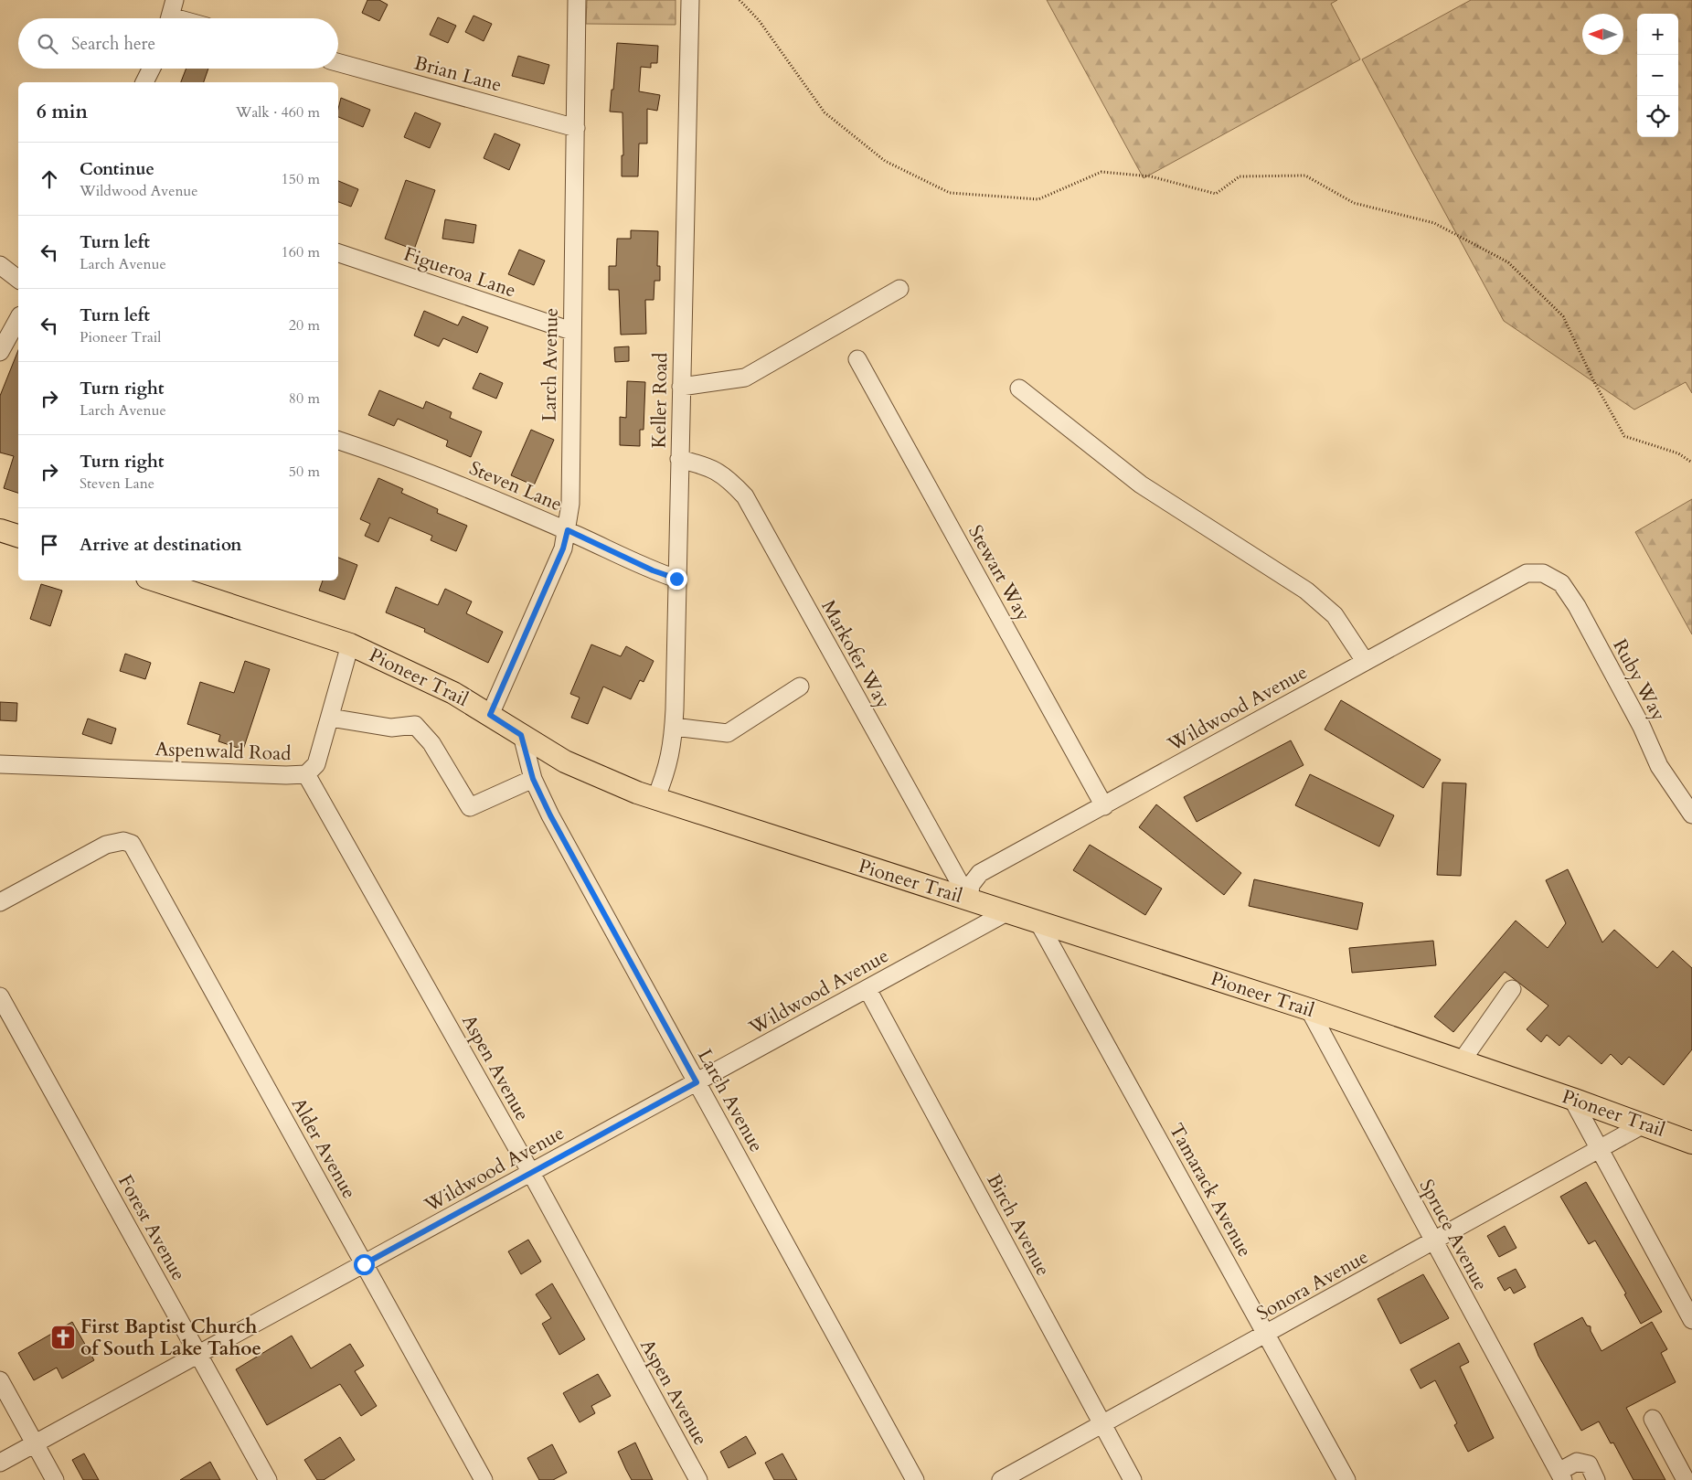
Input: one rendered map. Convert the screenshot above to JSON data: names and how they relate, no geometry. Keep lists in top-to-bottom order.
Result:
{
  "streets": {
    "main road": ["Pioneer Trail"],
    "street": [
      "Brian Lane",
      "Figueroa Lane",
      "Larch Avenue",
      "Keller Road",
      "Steven Lane",
      "Stewart Way",
      "Markofer Way",
      "Ruby Way",
      "Wildwood Avenue",
      "Aspenwald Road",
      "Aspen Avenue",
      "Alder Avenue",
      "Tamarack Avenue",
      "Birch Avenue",
      "Forest Avenue",
      "Spruce Avenue",
      "Sonora Avenue"
    ]
  },
  "crossings": [
    ["Brian Lane", "Larch Avenue"],
    ["Figueroa Lane", "Larch Avenue"],
    ["Larch Avenue", "Steven Lane"],
    ["Larch Avenue", "Pioneer Trail"],
    ["Larch Avenue", "Wildwood Avenue"],
    ["Keller Road", "Steven Lane"],
    ["Keller Road", "Markofer Way"],
    ["Keller Road", "Pioneer Trail"],
    ["Stewart Way", "Wildwood Avenue"],
    ["Markofer Way", "Pioneer Trail"],
    ["Markofer Way", "Wildwood Avenue"],
    ["Pioneer Trail", "Wildwood Avenue"],
    ["Pioneer Trail", "Aspenwald Road"],
    ["Pioneer Trail", "Tamarack Avenue"],
    ["Pioneer Trail", "Spruce Avenue"],
    ["Pioneer Trail", "Sonora Avenue"],
    ["Ruby Way", "Wildwood Avenue"],
    ["Wildwood Avenue", "Aspen Avenue"],
    ["Wildwood Avenue", "Alder Avenue"],
    ["Wildwood Avenue", "Birch Avenue"],
    ["Wildwood Avenue", "Forest Avenue"],
    ["Aspenwald Road", "Aspen Avenue"],
    ["Tamarack Avenue", "Sonora Avenue"],
    ["Birch Avenue", "Sonora Avenue"],
    ["Spruce Avenue", "Sonora Avenue"]
  ],
  "places": {
    "church": ["First Baptist Church of South Lake Tahoe"]
  },
  "north": "left",
  "page": {
    "map_buttons": ["+", "−"],
    "search": "Search here",
    "heading": ["6 min", "Walk · 460 m"],
    "list": [
      ["Continue", "Wildwood Avenue", "150 m"],
      ["Turn left", "Larch Avenue", "160 m"],
      ["Turn left", "Pioneer Trail", "20 m"],
      ["Turn right", "Larch Avenue", "80 m"],
      ["Turn right", "Steven Lane", "50 m"],
      "Arrive at destination"
    ]
  }
}
